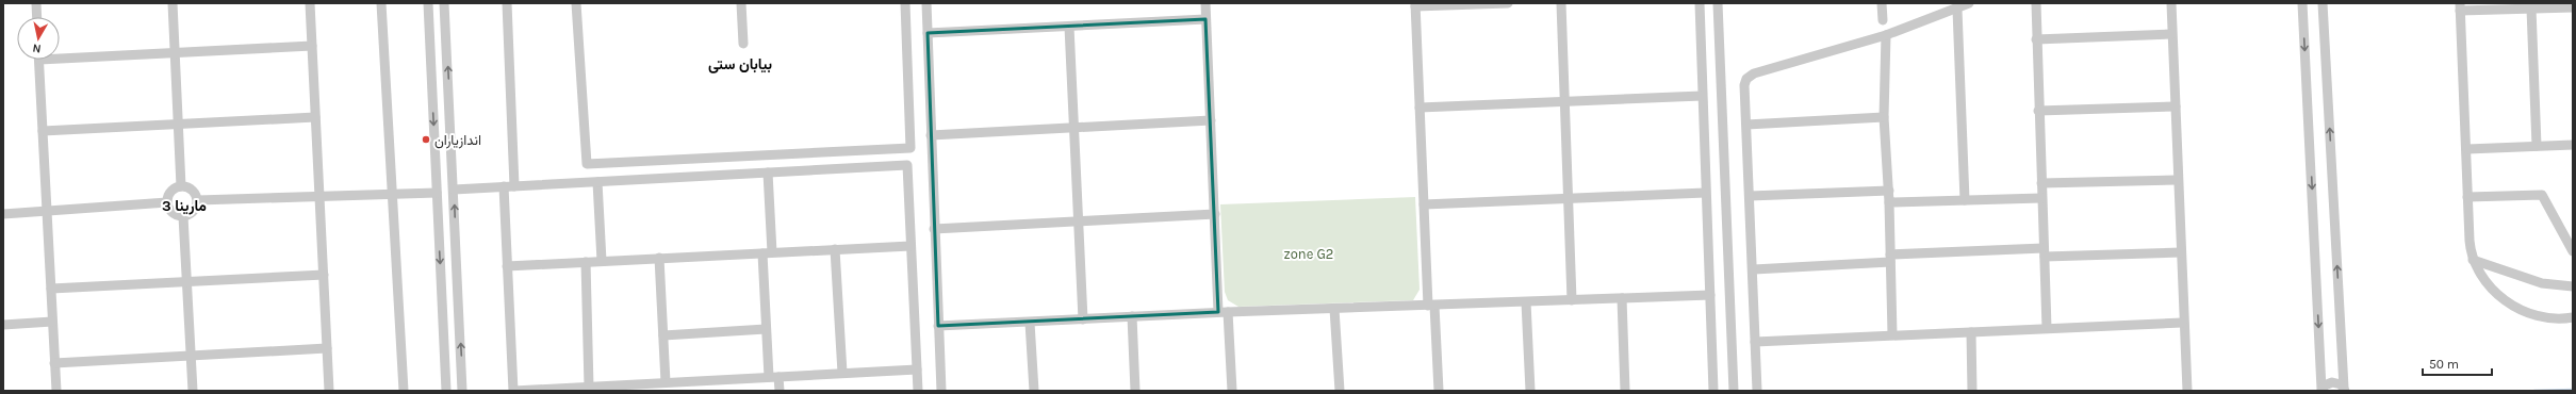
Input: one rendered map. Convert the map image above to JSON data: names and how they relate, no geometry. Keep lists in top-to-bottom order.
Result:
{
  "districts": ["بیابان ستی", "مارینا 3"],
  "parks": ["zone G2"],
  "places": ["اندازياران"],
  "scale_bar": "50 m",
  "north": "bottom"
}
